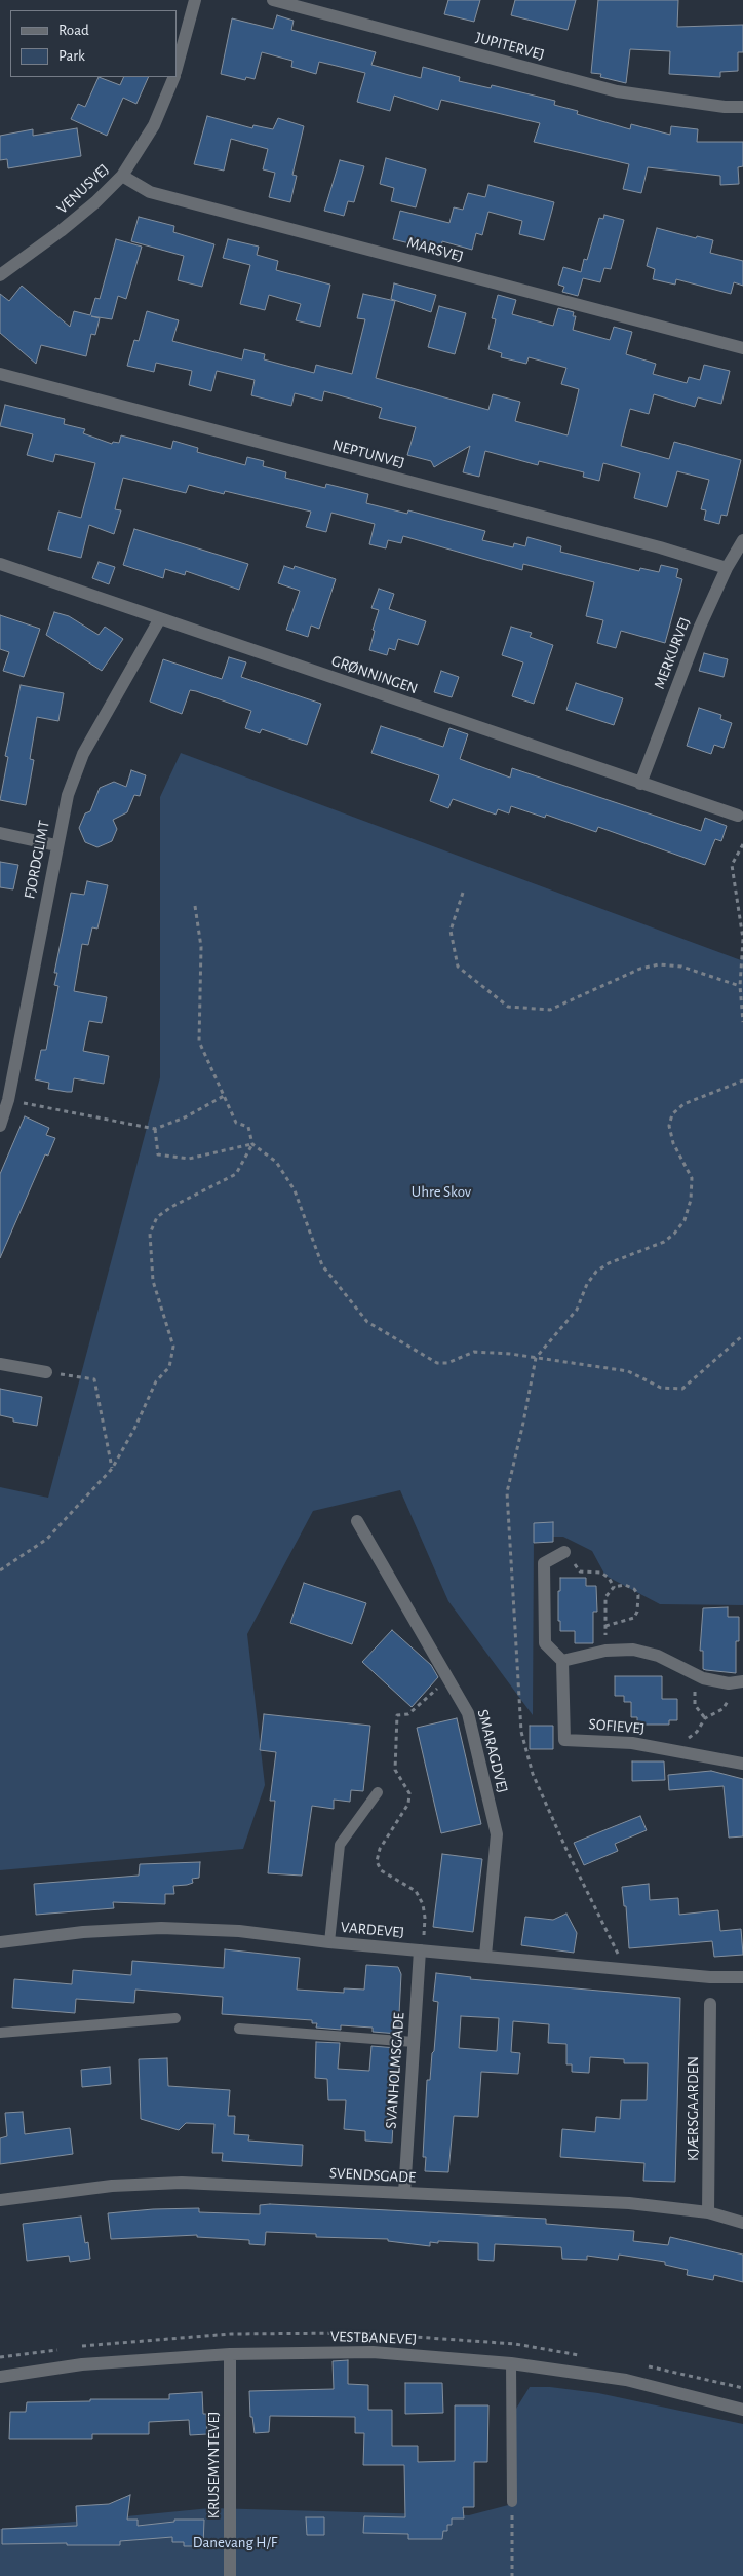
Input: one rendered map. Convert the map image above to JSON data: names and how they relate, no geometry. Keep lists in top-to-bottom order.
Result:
{
  "streets": {
    "street": [
      "JUPITERVEJ",
      "VENUSVEJ",
      "MARSVEJ",
      "NEPTUNVEJ",
      "MERKURVEJ",
      "GRØNNINGEN",
      "FJORDGLIMT",
      "SOFIEVEJ",
      "SMARAGDVEJ",
      "VARDEVEJ",
      "SVANHOLMSGADE",
      "KJÆRSGAARDEN",
      "SVENDSGADE",
      "VESTBANEVEJ",
      "KRUSEMYNTEVEJ"
    ]
  },
  "crossings": [
    ["VENUSVEJ", "MARSVEJ"],
    ["NEPTUNVEJ", "MERKURVEJ"],
    ["MERKURVEJ", "GRØNNINGEN"],
    ["GRØNNINGEN", "FJORDGLIMT"],
    ["SMARAGDVEJ", "VARDEVEJ"],
    ["VARDEVEJ", "SVANHOLMSGADE"],
    ["SVANHOLMSGADE", "SVENDSGADE"],
    ["KJÆRSGAARDEN", "SVENDSGADE"],
    ["VESTBANEVEJ", "KRUSEMYNTEVEJ"]
  ],
  "parks": ["Uhre Skov", "Danevang H/F"],
  "legend": ["Road", "Park"]
}
